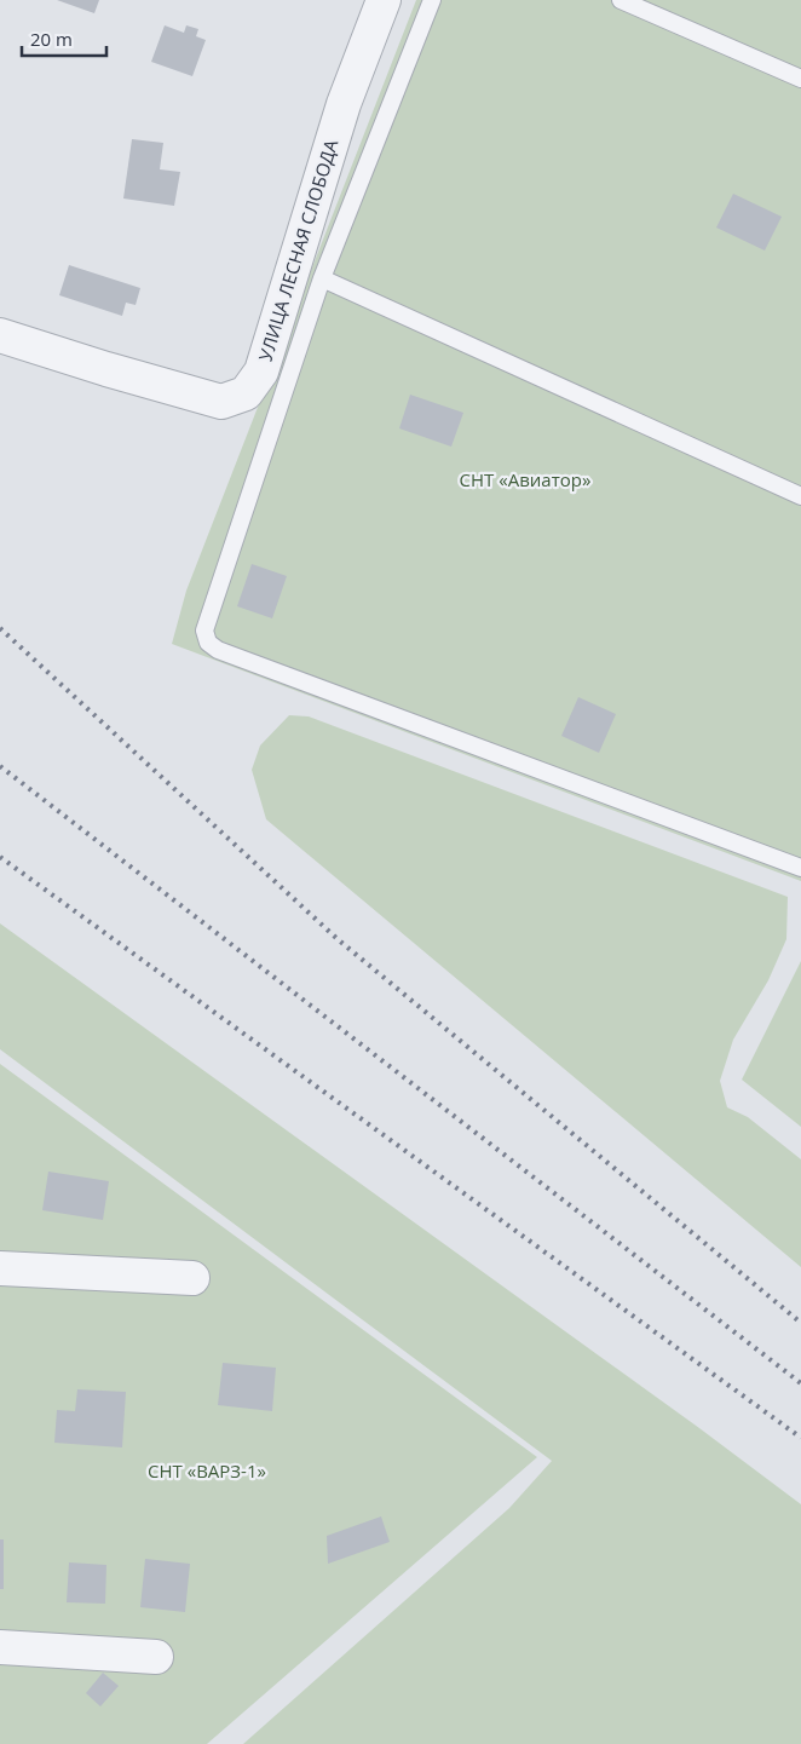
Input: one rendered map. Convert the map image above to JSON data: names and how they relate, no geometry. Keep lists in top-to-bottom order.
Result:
{
  "streets": {
    "street": ["УЛИЦА ЛЕСНАЯ СЛОБОДА"]
  },
  "parks": ["СНТ «Авиатор»", "СНТ «ВАРЗ-1»"],
  "scale_bar": "20 m"
}
